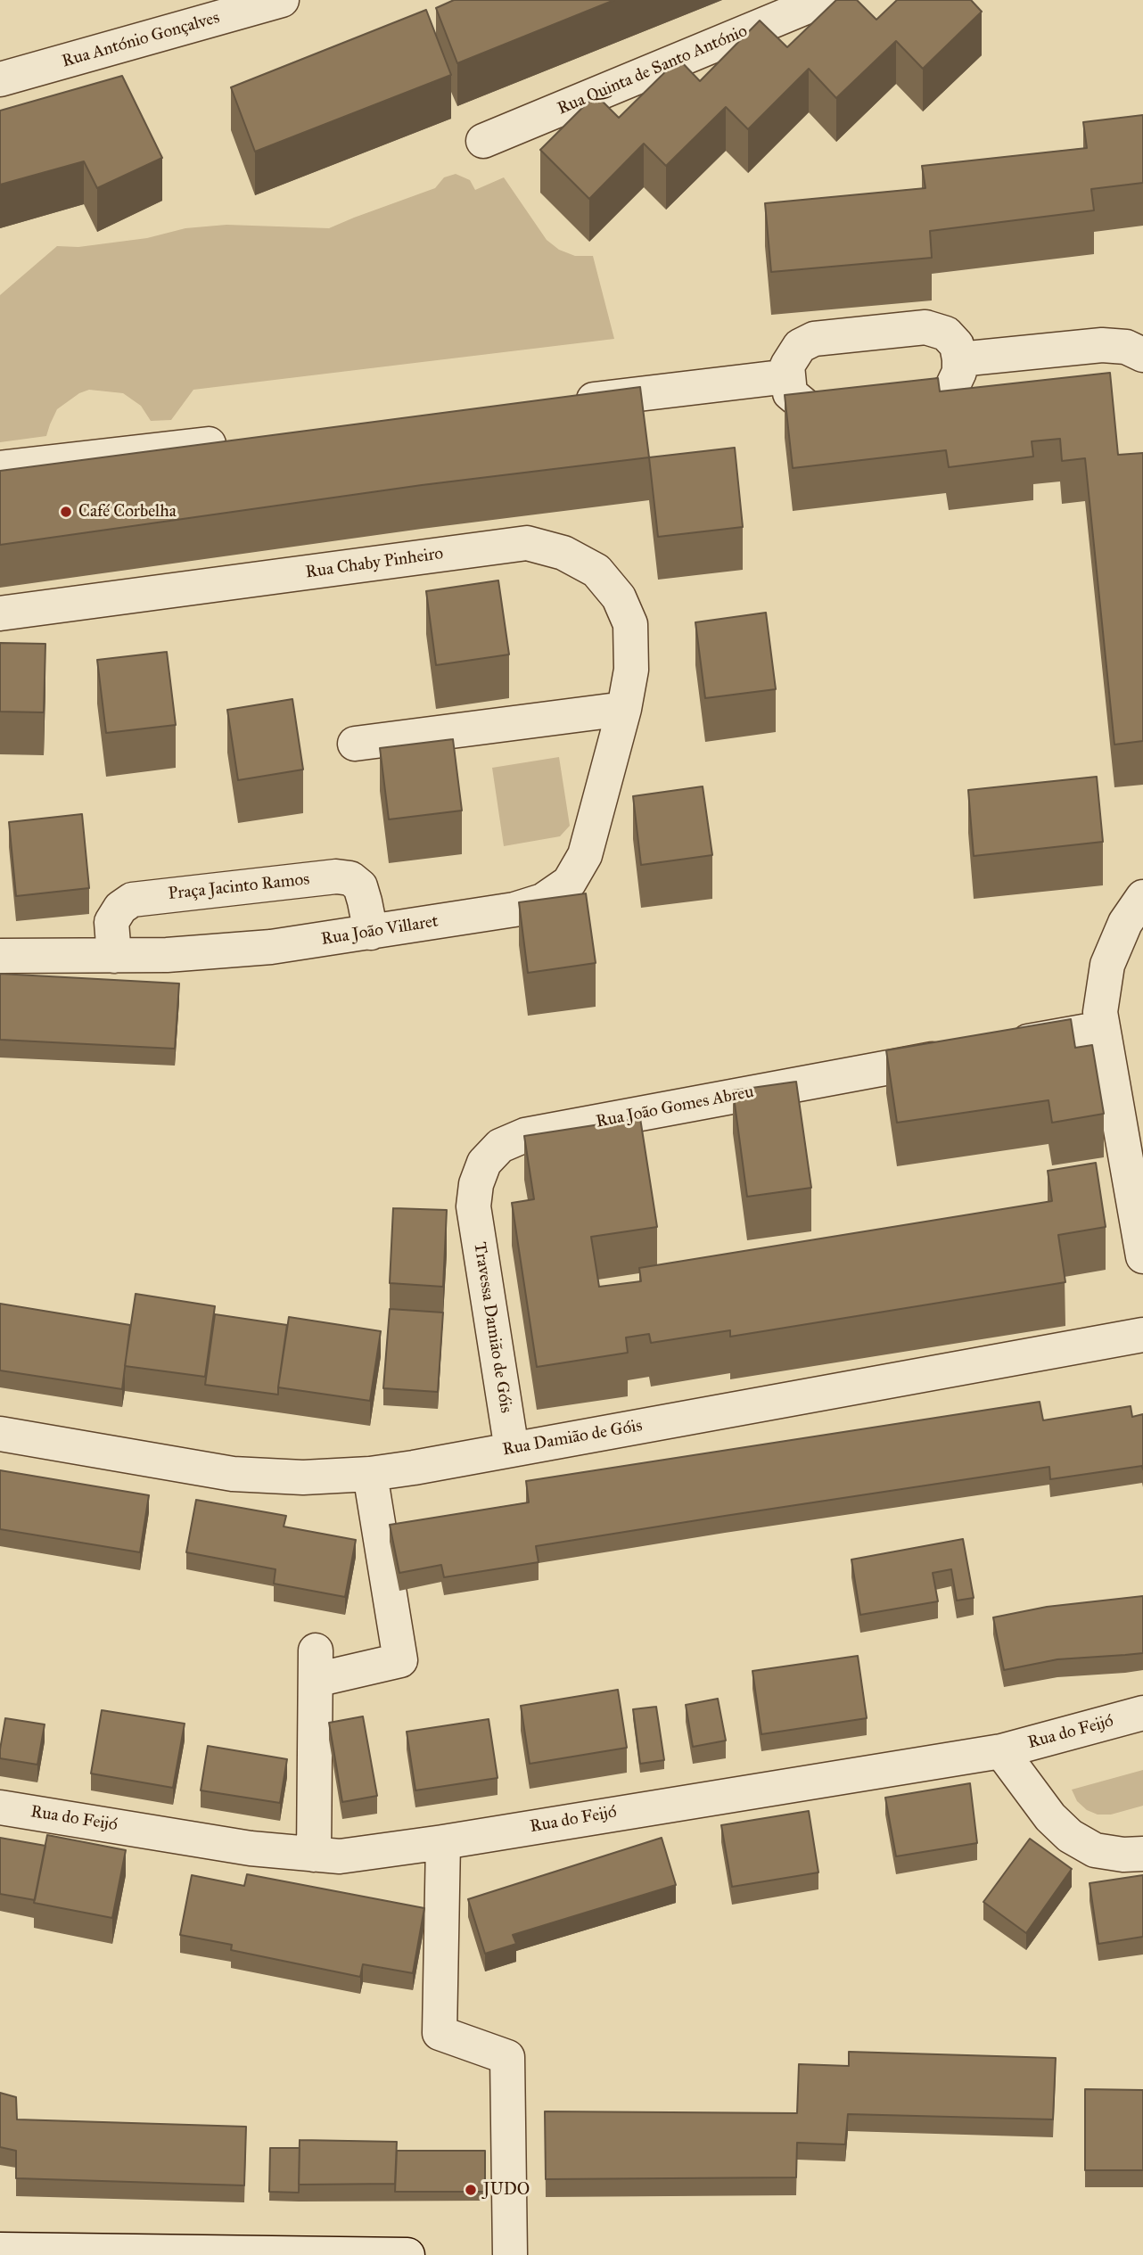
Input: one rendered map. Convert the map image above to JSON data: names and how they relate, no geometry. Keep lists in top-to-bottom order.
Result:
{
  "streets": {
    "street": [
      "Rua António Gonçalves",
      "Rua Quinta de Santo António",
      "Rua Chaby Pinheiro",
      "Praça Jacinto Ramos",
      "Rua João Villaret",
      "Rua João Gomes Abreu",
      "Travessa Damião de Góis",
      "Rua Damião de Góis",
      "Rua do Feijó"
    ]
  },
  "crossings": [
    ["Rua Chaby Pinheiro", "Rua João Villaret"],
    ["Praça Jacinto Ramos", "Rua João Villaret"],
    ["Rua João Gomes Abreu", "Travessa Damião de Góis"],
    ["Travessa Damião de Góis", "Rua Damião de Góis"]
  ],
  "places": ["Café Corbelha", "JUDO"]
}
